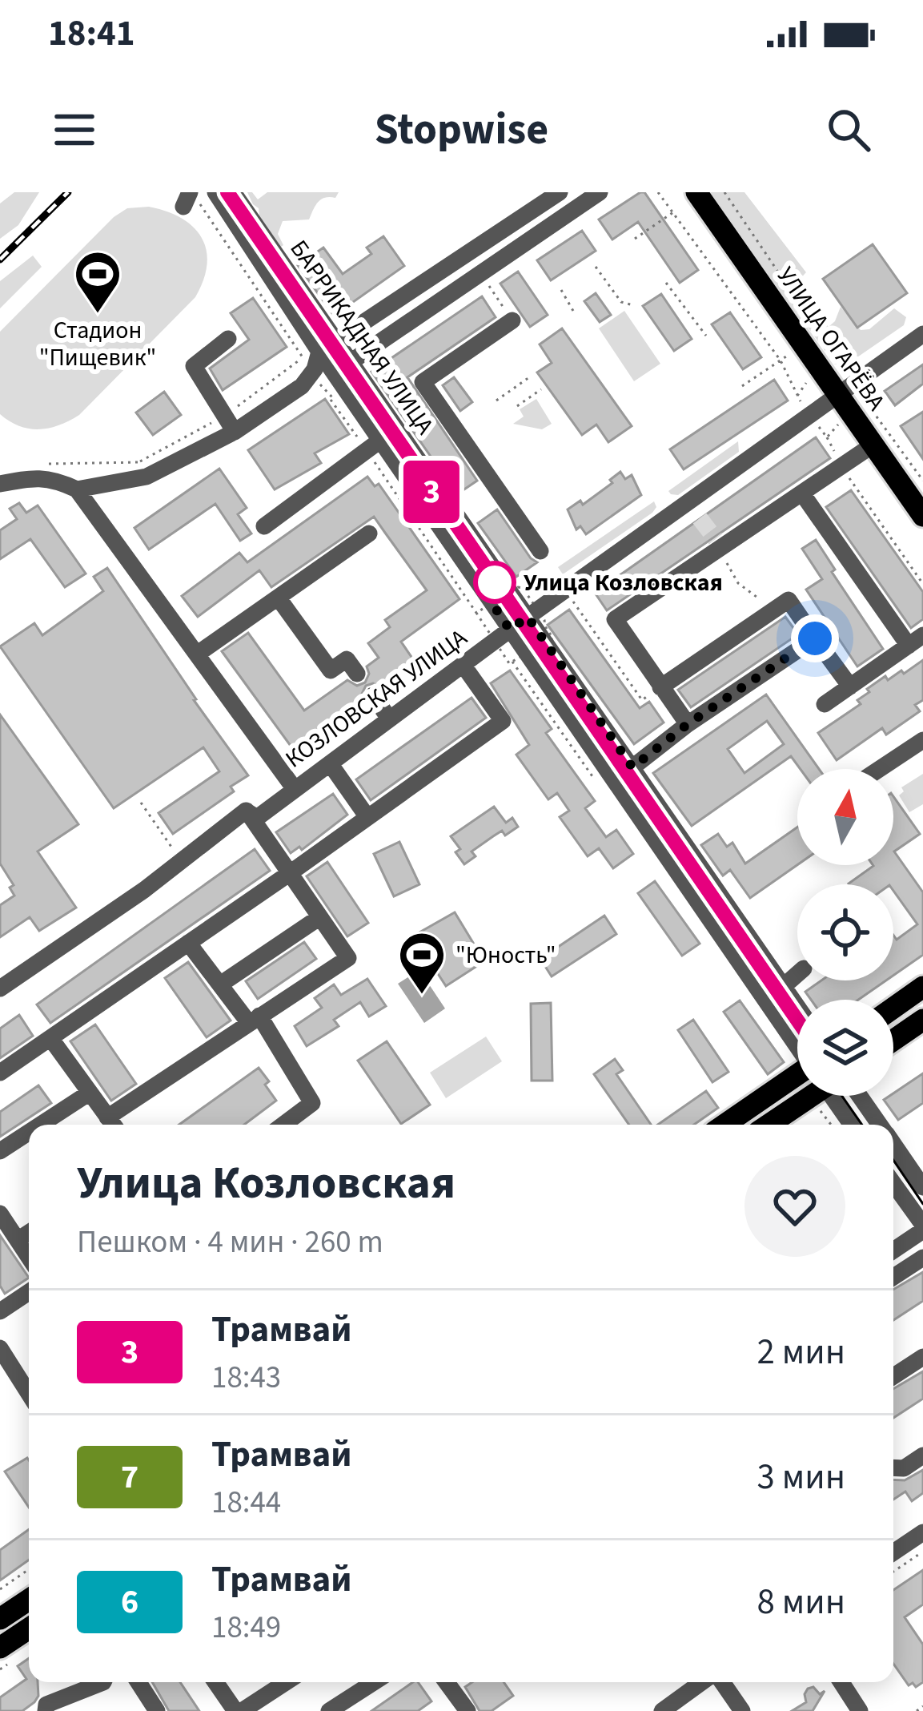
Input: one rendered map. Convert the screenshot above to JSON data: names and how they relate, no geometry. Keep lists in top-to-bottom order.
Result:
{
  "streets": {
    "main road": ["УЛИЦА ОГАРЁВА"],
    "street": ["БАРРИКАДНАЯ УЛИЦА", "КОЗЛОВСКАЯ УЛИЦА"]
  },
  "crossings": [
    ["БАРРИКАДНАЯ УЛИЦА", "КОЗЛОВСКАЯ УЛИЦА"],
    ["УЛИЦА ОГАРЁВА", "КОЗЛОВСКАЯ УЛИЦА"]
  ],
  "places": {
    "sports": ["Стадион \"Пищевик\"", "\"Юность\""],
    "other": ["Улица Козловская"]
  },
  "lines": ["tram line 3"],
  "north": "top",
  "page": {
    "status": "18:41",
    "header": "Stopwise",
    "on_map": "3",
    "heading": ["Улица Козловская", "Пешком · 4 мин · 260 m"],
    "list": [
      {
        "mark": "3",
        "name": "Трамвай",
        "note": "18:43",
        "value": "2 мин"
      },
      {
        "mark": "7",
        "name": "Трамвай",
        "note": "18:44",
        "value": "3 мин"
      },
      {
        "mark": "6",
        "name": "Трамвай",
        "note": "18:49",
        "value": "8 мин"
      }
    ]
  }
}
